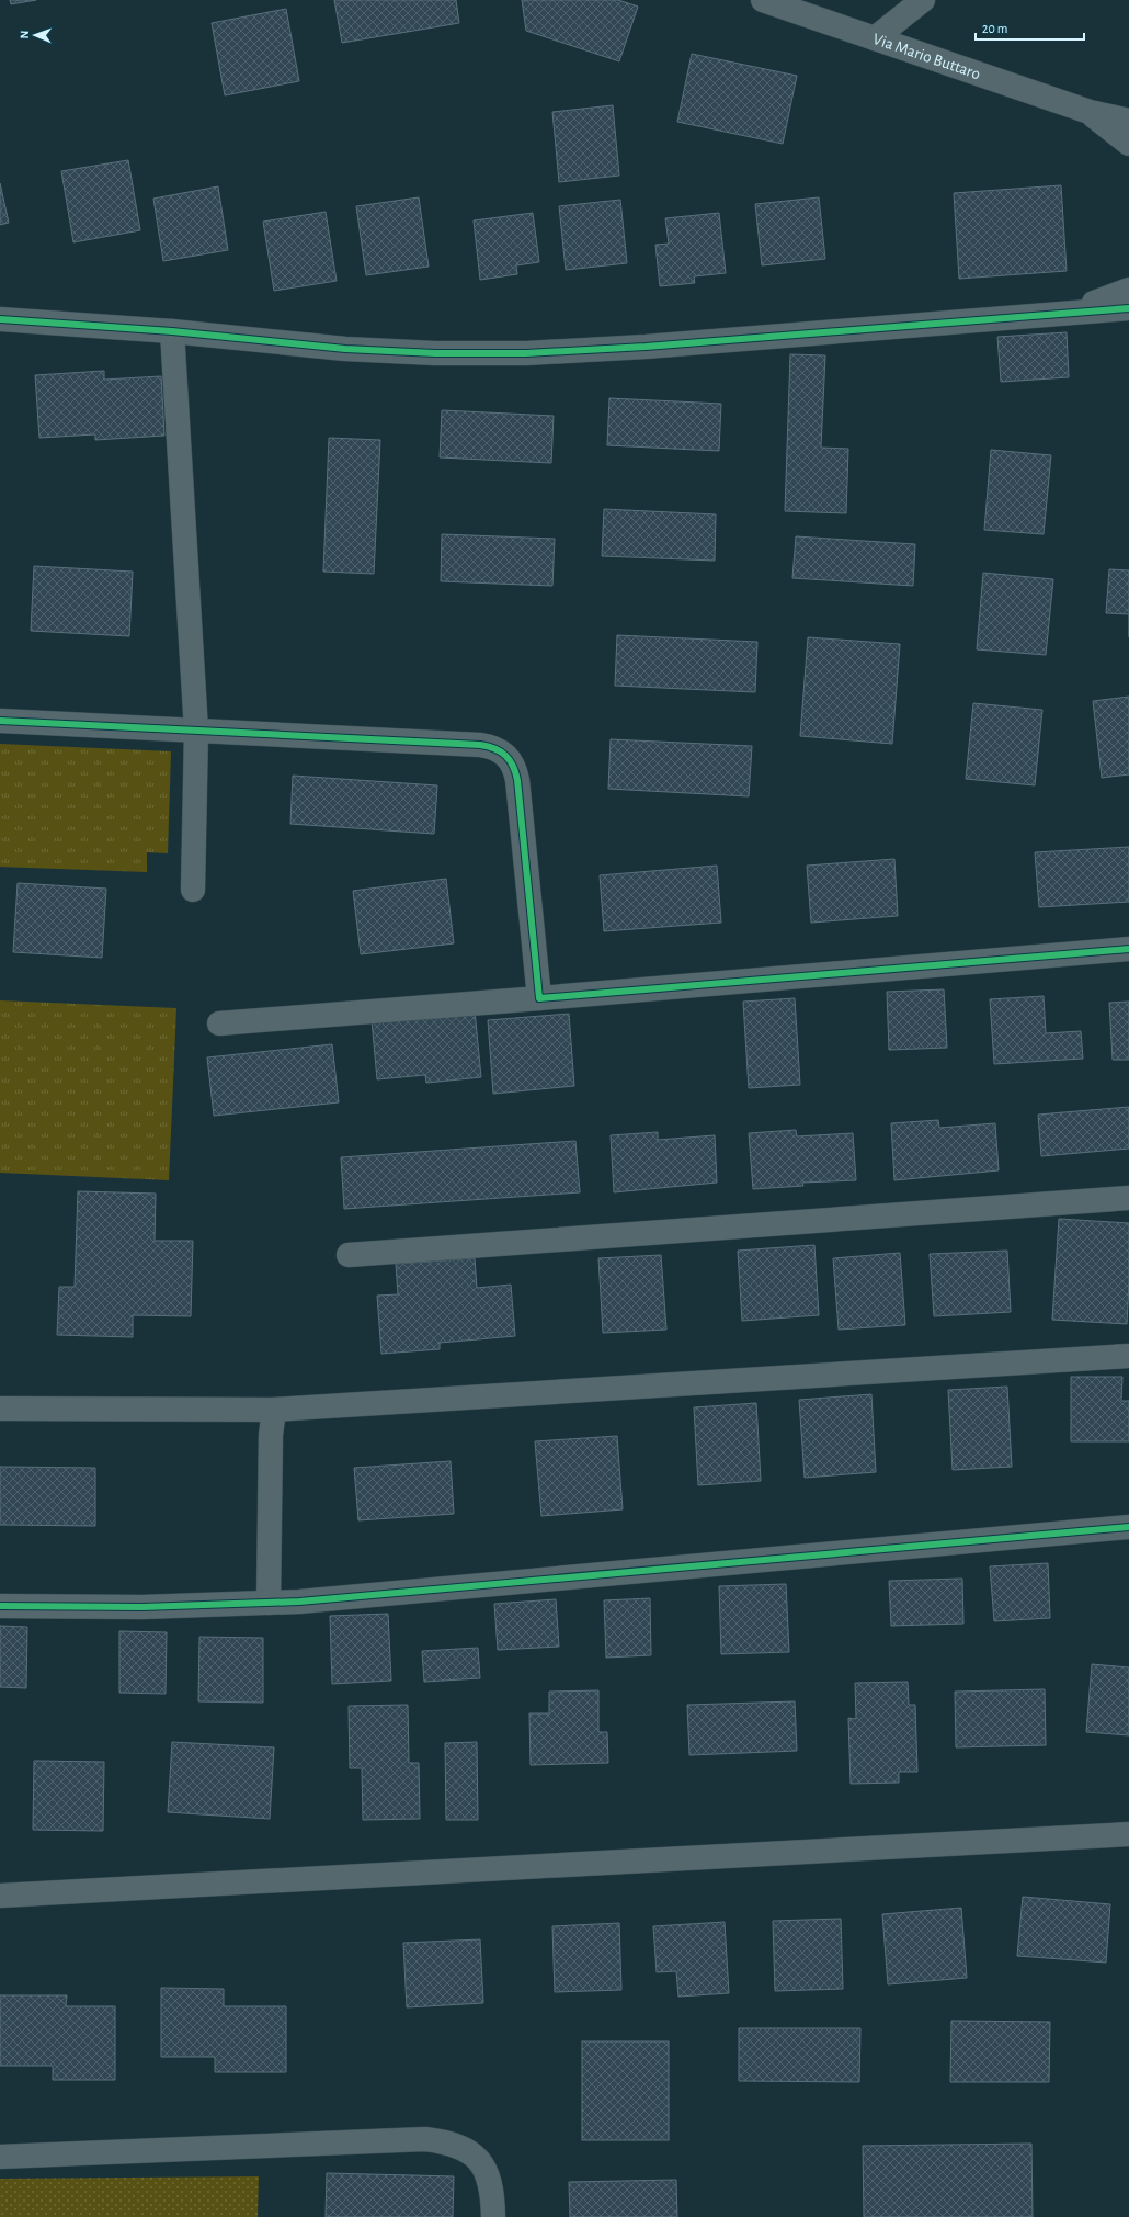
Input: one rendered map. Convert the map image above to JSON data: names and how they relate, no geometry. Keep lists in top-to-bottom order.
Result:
{
  "streets": {
    "street": ["Via Mario Buttaro"]
  },
  "scale_bar": "20 m",
  "north": "left"
}
